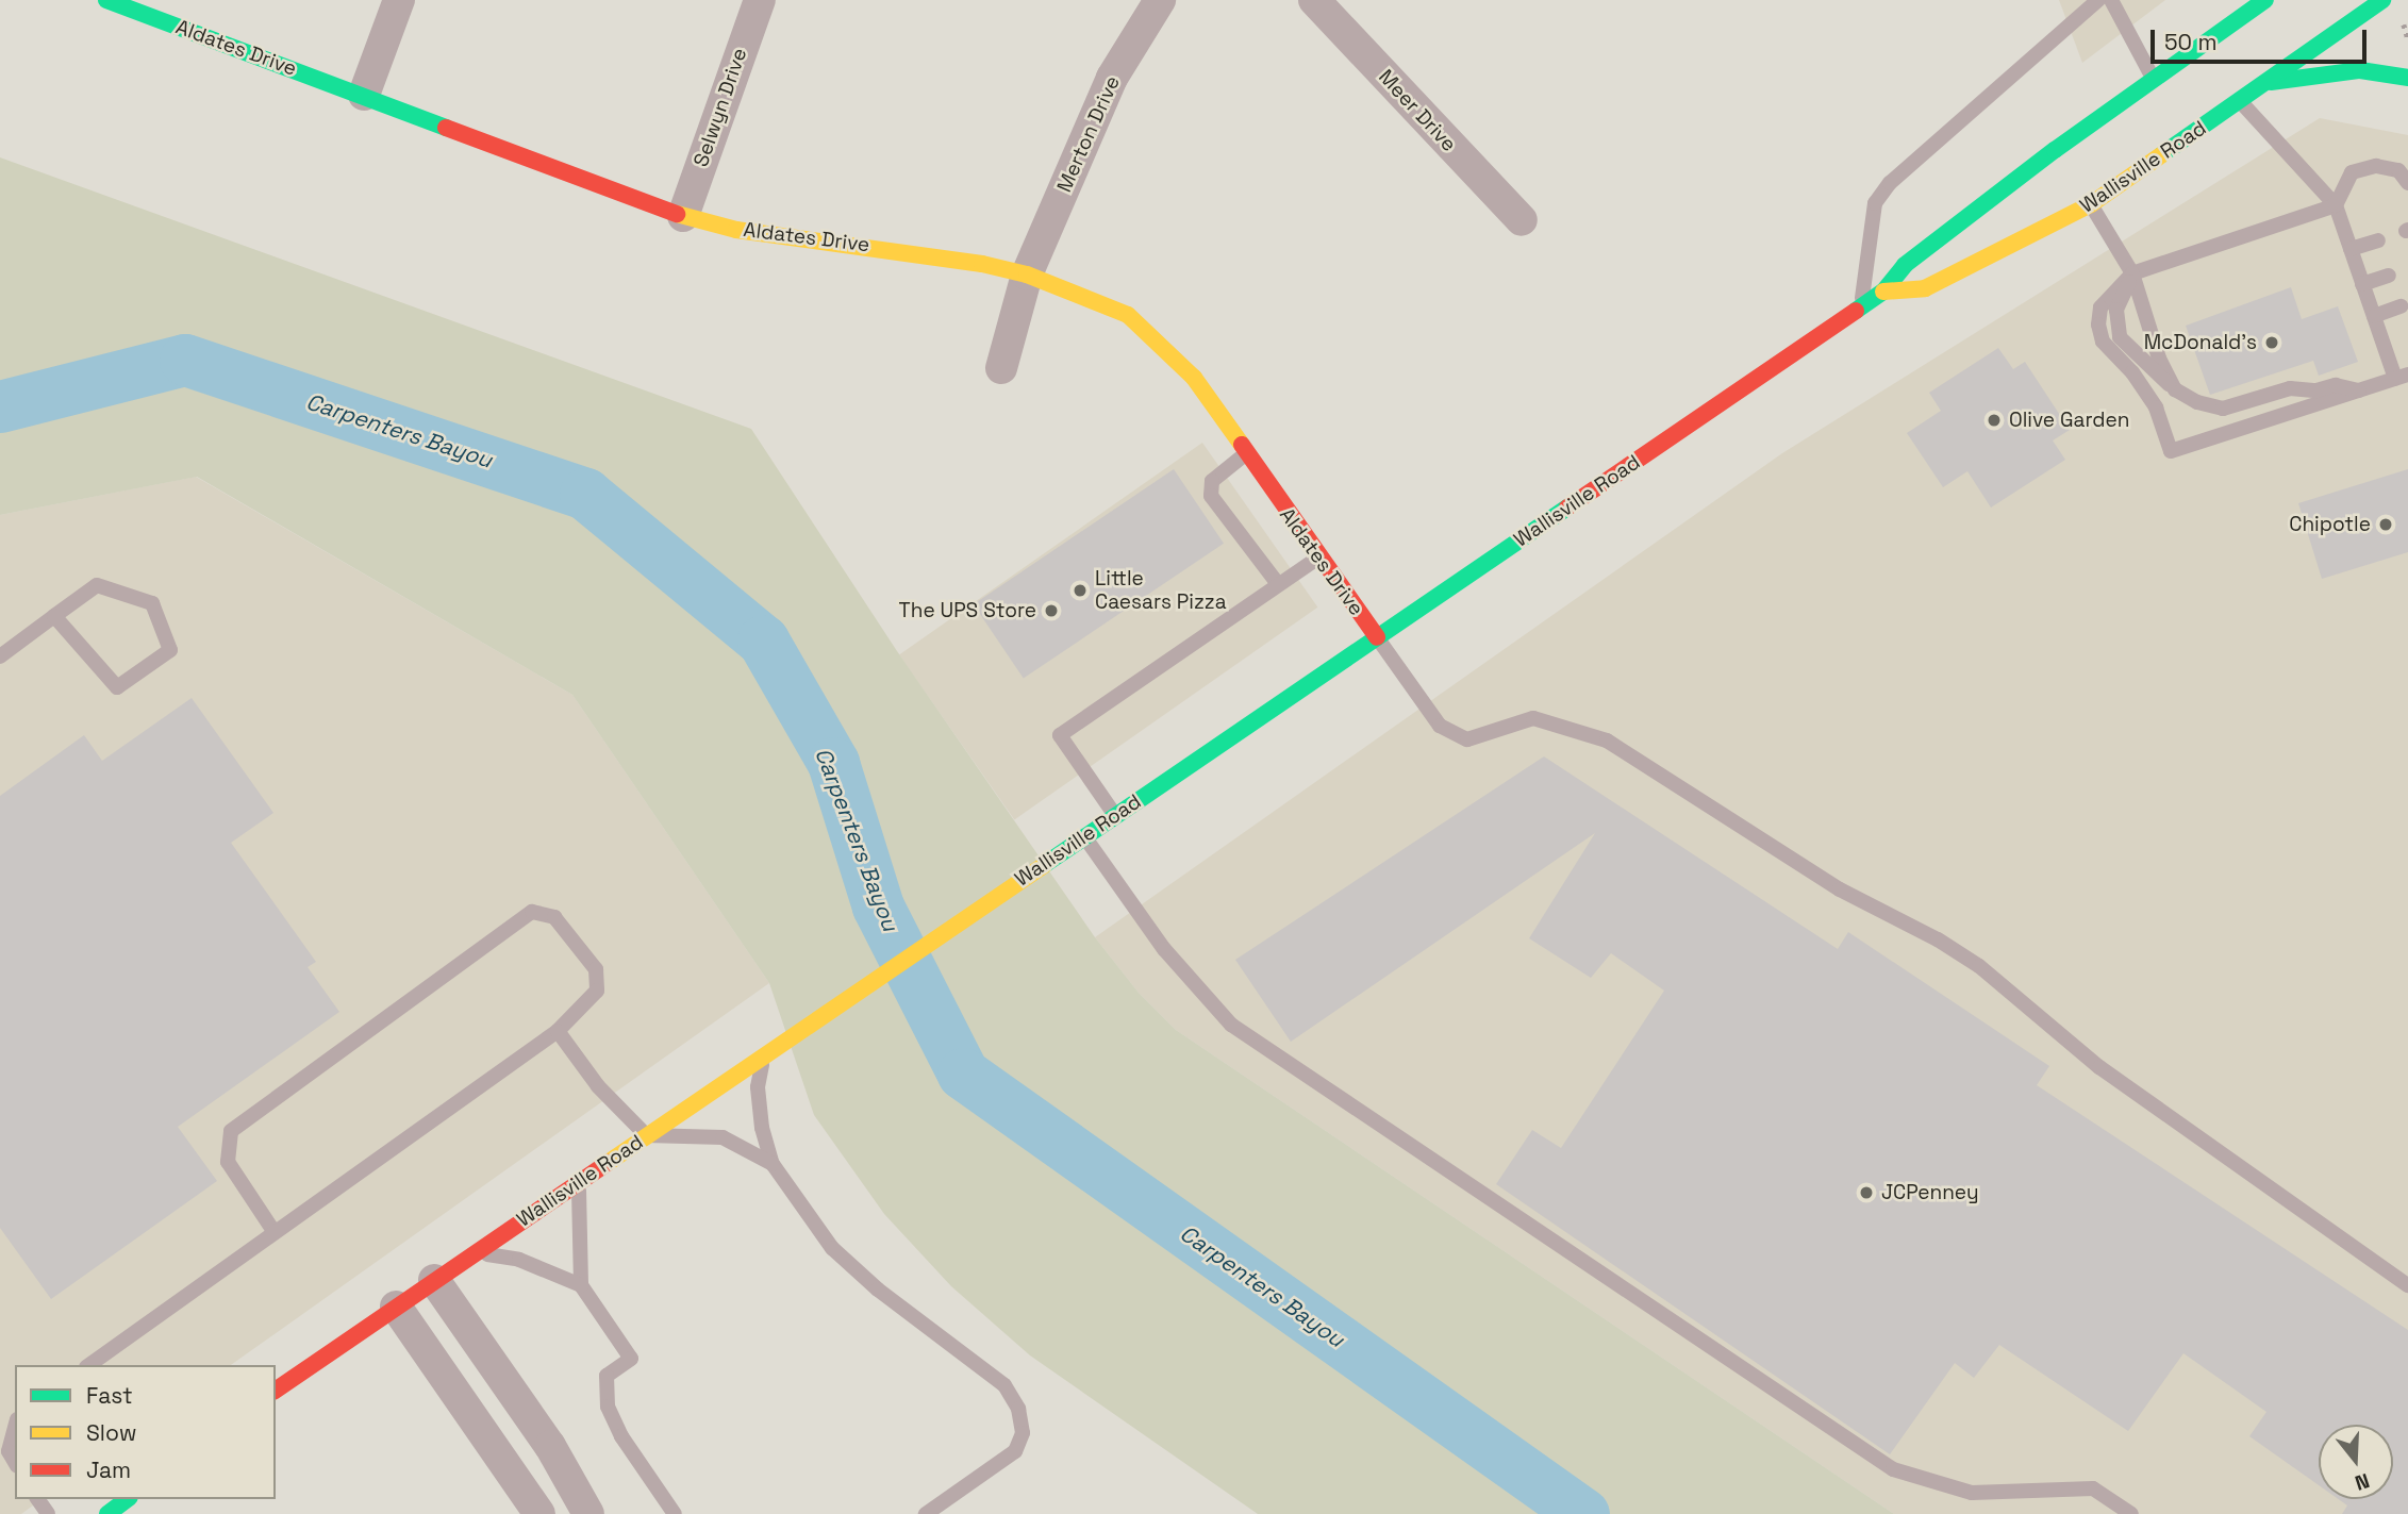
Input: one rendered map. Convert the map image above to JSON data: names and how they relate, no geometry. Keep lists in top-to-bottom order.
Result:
{
  "streets": {
    "main road": ["Aldates Drive", "Wallisville Road"],
    "street": ["Selwyn Drive", "Meer Drive", "Merton Drive"]
  },
  "crossings": [
    ["Aldates Drive", "Selwyn Drive"],
    ["Aldates Drive", "Merton Drive"],
    ["Aldates Drive", "Wallisville Road"]
  ],
  "water": ["Carpenters Bayou"],
  "places": [
    "McDonald's",
    "Olive Garden",
    "Chipotle",
    "Little Caesars Pizza",
    "The UPS Store",
    "JCPenney"
  ],
  "legend": ["Fast", "Slow", "Jam"],
  "scale_bar": "50 m",
  "north": "bottom"
}
